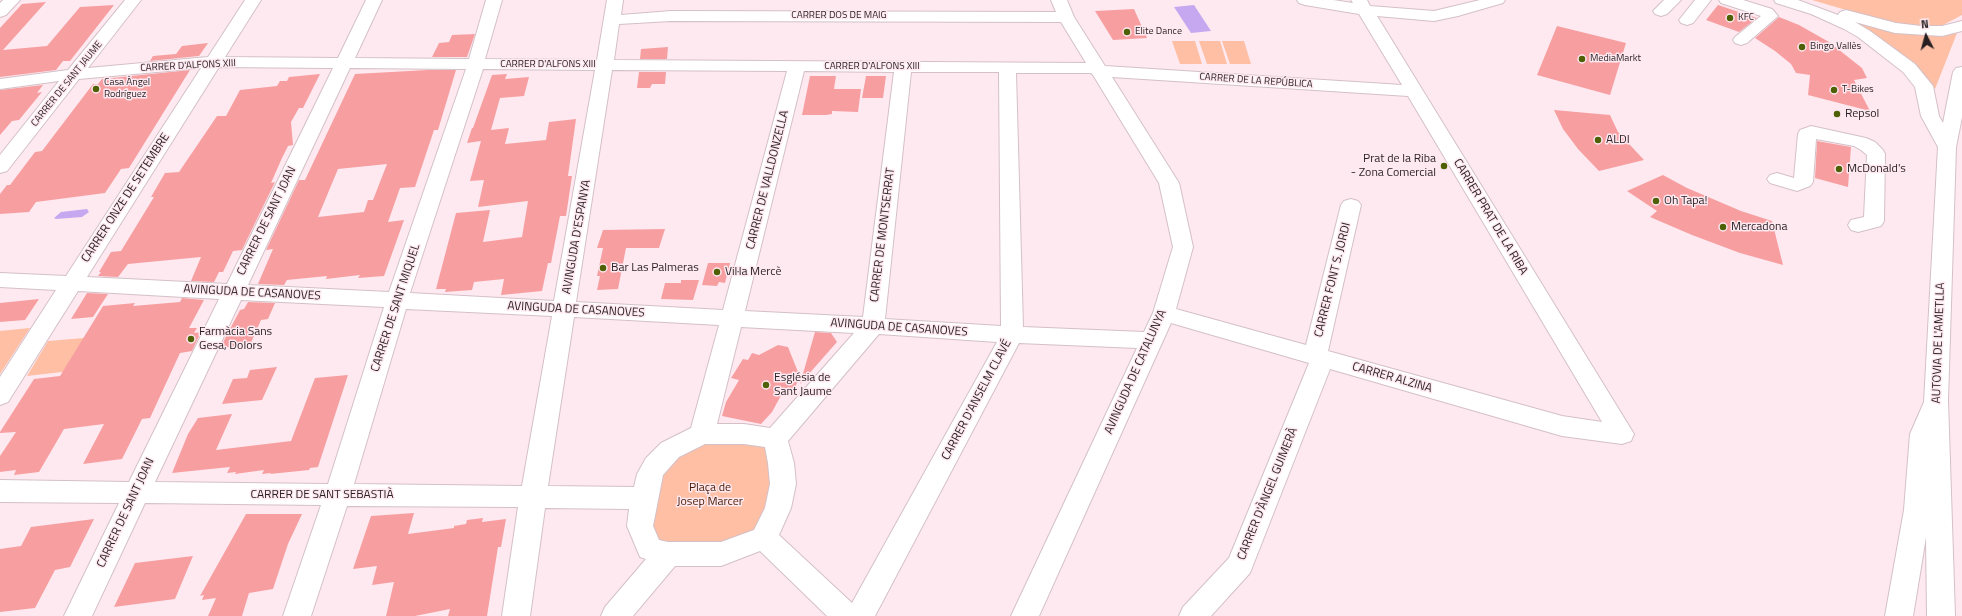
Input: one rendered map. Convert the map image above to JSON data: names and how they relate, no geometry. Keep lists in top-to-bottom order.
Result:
{
  "streets": {
    "main road": [
      "CARRER DOS DE MAIG",
      "CARRER D'ALFONS XIII",
      "CARRER DE LA REPÚBLICA",
      "CARRER DE SANT JAUME",
      "CARRER DE VALLDONZELLA",
      "CARRER ONZE DE SETEMBRE",
      "CARRER PRAT DE LA RIBA",
      "CARRER DE SANT JOAN",
      "CARRER DE MONTSERRAT",
      "AVINGUDA D'ESPANYA",
      "CARRER FONT S. JORDI",
      "AVINGUDA DE CASANOVES",
      "CARRER DE SANT MIQUEL",
      "AUTOVIA DE L'AMETLLA",
      "AVINGUDA DE CATALUNYA",
      "CARRER ALZINA",
      "CARRER D'ANSELM CLAVÉ",
      "CARRER D'ÀNGEL GUIMERÀ",
      "CARRER DE SANT SEBASTIÀ"
    ]
  },
  "crossings": [
    ["CARRER DOS DE MAIG", "AVINGUDA D'ESPANYA"],
    ["CARRER DOS DE MAIG", "AVINGUDA DE CATALUNYA"],
    ["CARRER D'ALFONS XIII", "CARRER DE LA REPÚBLICA"],
    ["CARRER D'ALFONS XIII", "CARRER DE SANT JAUME"],
    ["CARRER D'ALFONS XIII", "CARRER DE VALLDONZELLA"],
    ["CARRER D'ALFONS XIII", "CARRER ONZE DE SETEMBRE"],
    ["CARRER D'ALFONS XIII", "CARRER DE SANT JOAN"],
    ["CARRER D'ALFONS XIII", "CARRER DE MONTSERRAT"],
    ["CARRER D'ALFONS XIII", "AVINGUDA D'ESPANYA"],
    ["CARRER D'ALFONS XIII", "CARRER DE SANT MIQUEL"],
    ["CARRER D'ALFONS XIII", "AVINGUDA DE CATALUNYA"],
    ["CARRER D'ALFONS XIII", "CARRER D'ANSELM CLAVÉ"],
    ["CARRER DE LA REPÚBLICA", "CARRER PRAT DE LA RIBA"],
    ["CARRER DE LA REPÚBLICA", "AVINGUDA DE CATALUNYA"],
    ["CARRER DE VALLDONZELLA", "AVINGUDA DE CASANOVES"],
    ["CARRER DE VALLDONZELLA", "CARRER DE SANT SEBASTIÀ"],
    ["CARRER ONZE DE SETEMBRE", "AVINGUDA DE CASANOVES"],
    ["CARRER PRAT DE LA RIBA", "CARRER ALZINA"],
    ["CARRER DE SANT JOAN", "AVINGUDA DE CASANOVES"],
    ["CARRER DE SANT JOAN", "CARRER DE SANT SEBASTIÀ"],
    ["CARRER DE MONTSERRAT", "AVINGUDA DE CASANOVES"],
    ["AVINGUDA D'ESPANYA", "AVINGUDA DE CASANOVES"],
    ["AVINGUDA D'ESPANYA", "CARRER DE SANT SEBASTIÀ"],
    ["CARRER FONT S. JORDI", "CARRER ALZINA"],
    ["CARRER FONT S. JORDI", "CARRER D'ÀNGEL GUIMERÀ"],
    ["AVINGUDA DE CASANOVES", "CARRER DE SANT MIQUEL"],
    ["AVINGUDA DE CASANOVES", "AVINGUDA DE CATALUNYA"],
    ["AVINGUDA DE CASANOVES", "CARRER D'ANSELM CLAVÉ"],
    ["CARRER DE SANT MIQUEL", "CARRER DE SANT SEBASTIÀ"],
    ["AVINGUDA DE CATALUNYA", "CARRER ALZINA"],
    ["CARRER ALZINA", "CARRER D'ÀNGEL GUIMERÀ"]
  ],
  "parks": ["Plaça de Josep Marcer"],
  "places": [
    "KFC",
    "Elite Dance",
    "Bingo Vallès",
    "MediaMarkt",
    "Casa Àngel Rodríguez",
    "T-Bikes",
    "Repsol",
    "ALDI",
    "Prat de la Riba - Zona Comercial",
    "McDonald's",
    "Oh Tapa!",
    "Mercadona",
    "Bar Las Palmeras",
    "Vil·la Mercè",
    "Farmàcia Sans Gesa, Dolors",
    "Església de Sant Jaume"
  ],
  "north": "top"
}
